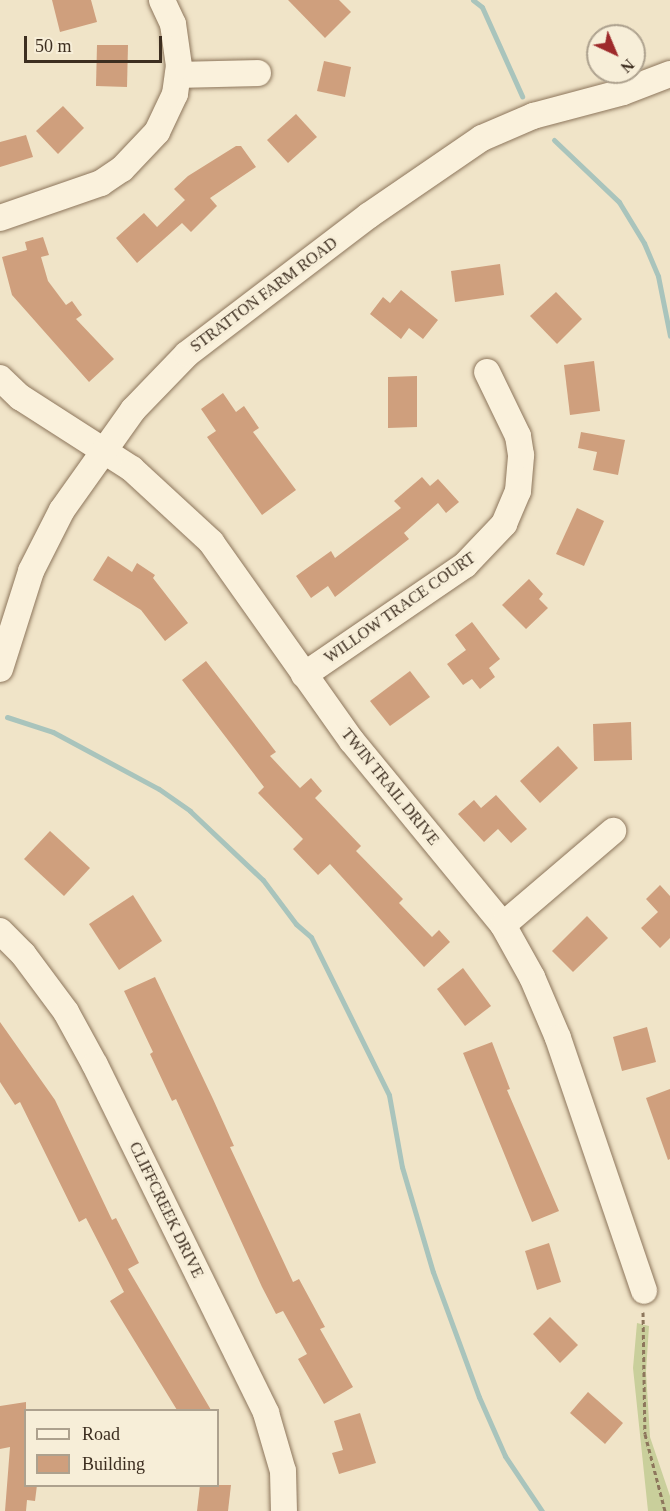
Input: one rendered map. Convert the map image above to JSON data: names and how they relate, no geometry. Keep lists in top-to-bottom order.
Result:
{
  "streets": {
    "street": [
      "STRATTON FARM ROAD",
      "WILLOW TRACE COURT",
      "TWIN TRAIL DRIVE",
      "CLIFFCREEK DRIVE"
    ]
  },
  "crossings": [
    ["STRATTON FARM ROAD", "TWIN TRAIL DRIVE"],
    ["WILLOW TRACE COURT", "TWIN TRAIL DRIVE"]
  ],
  "legend": ["Road", "Building"],
  "scale_bar": "50 m",
  "north": "bottom right"
}
